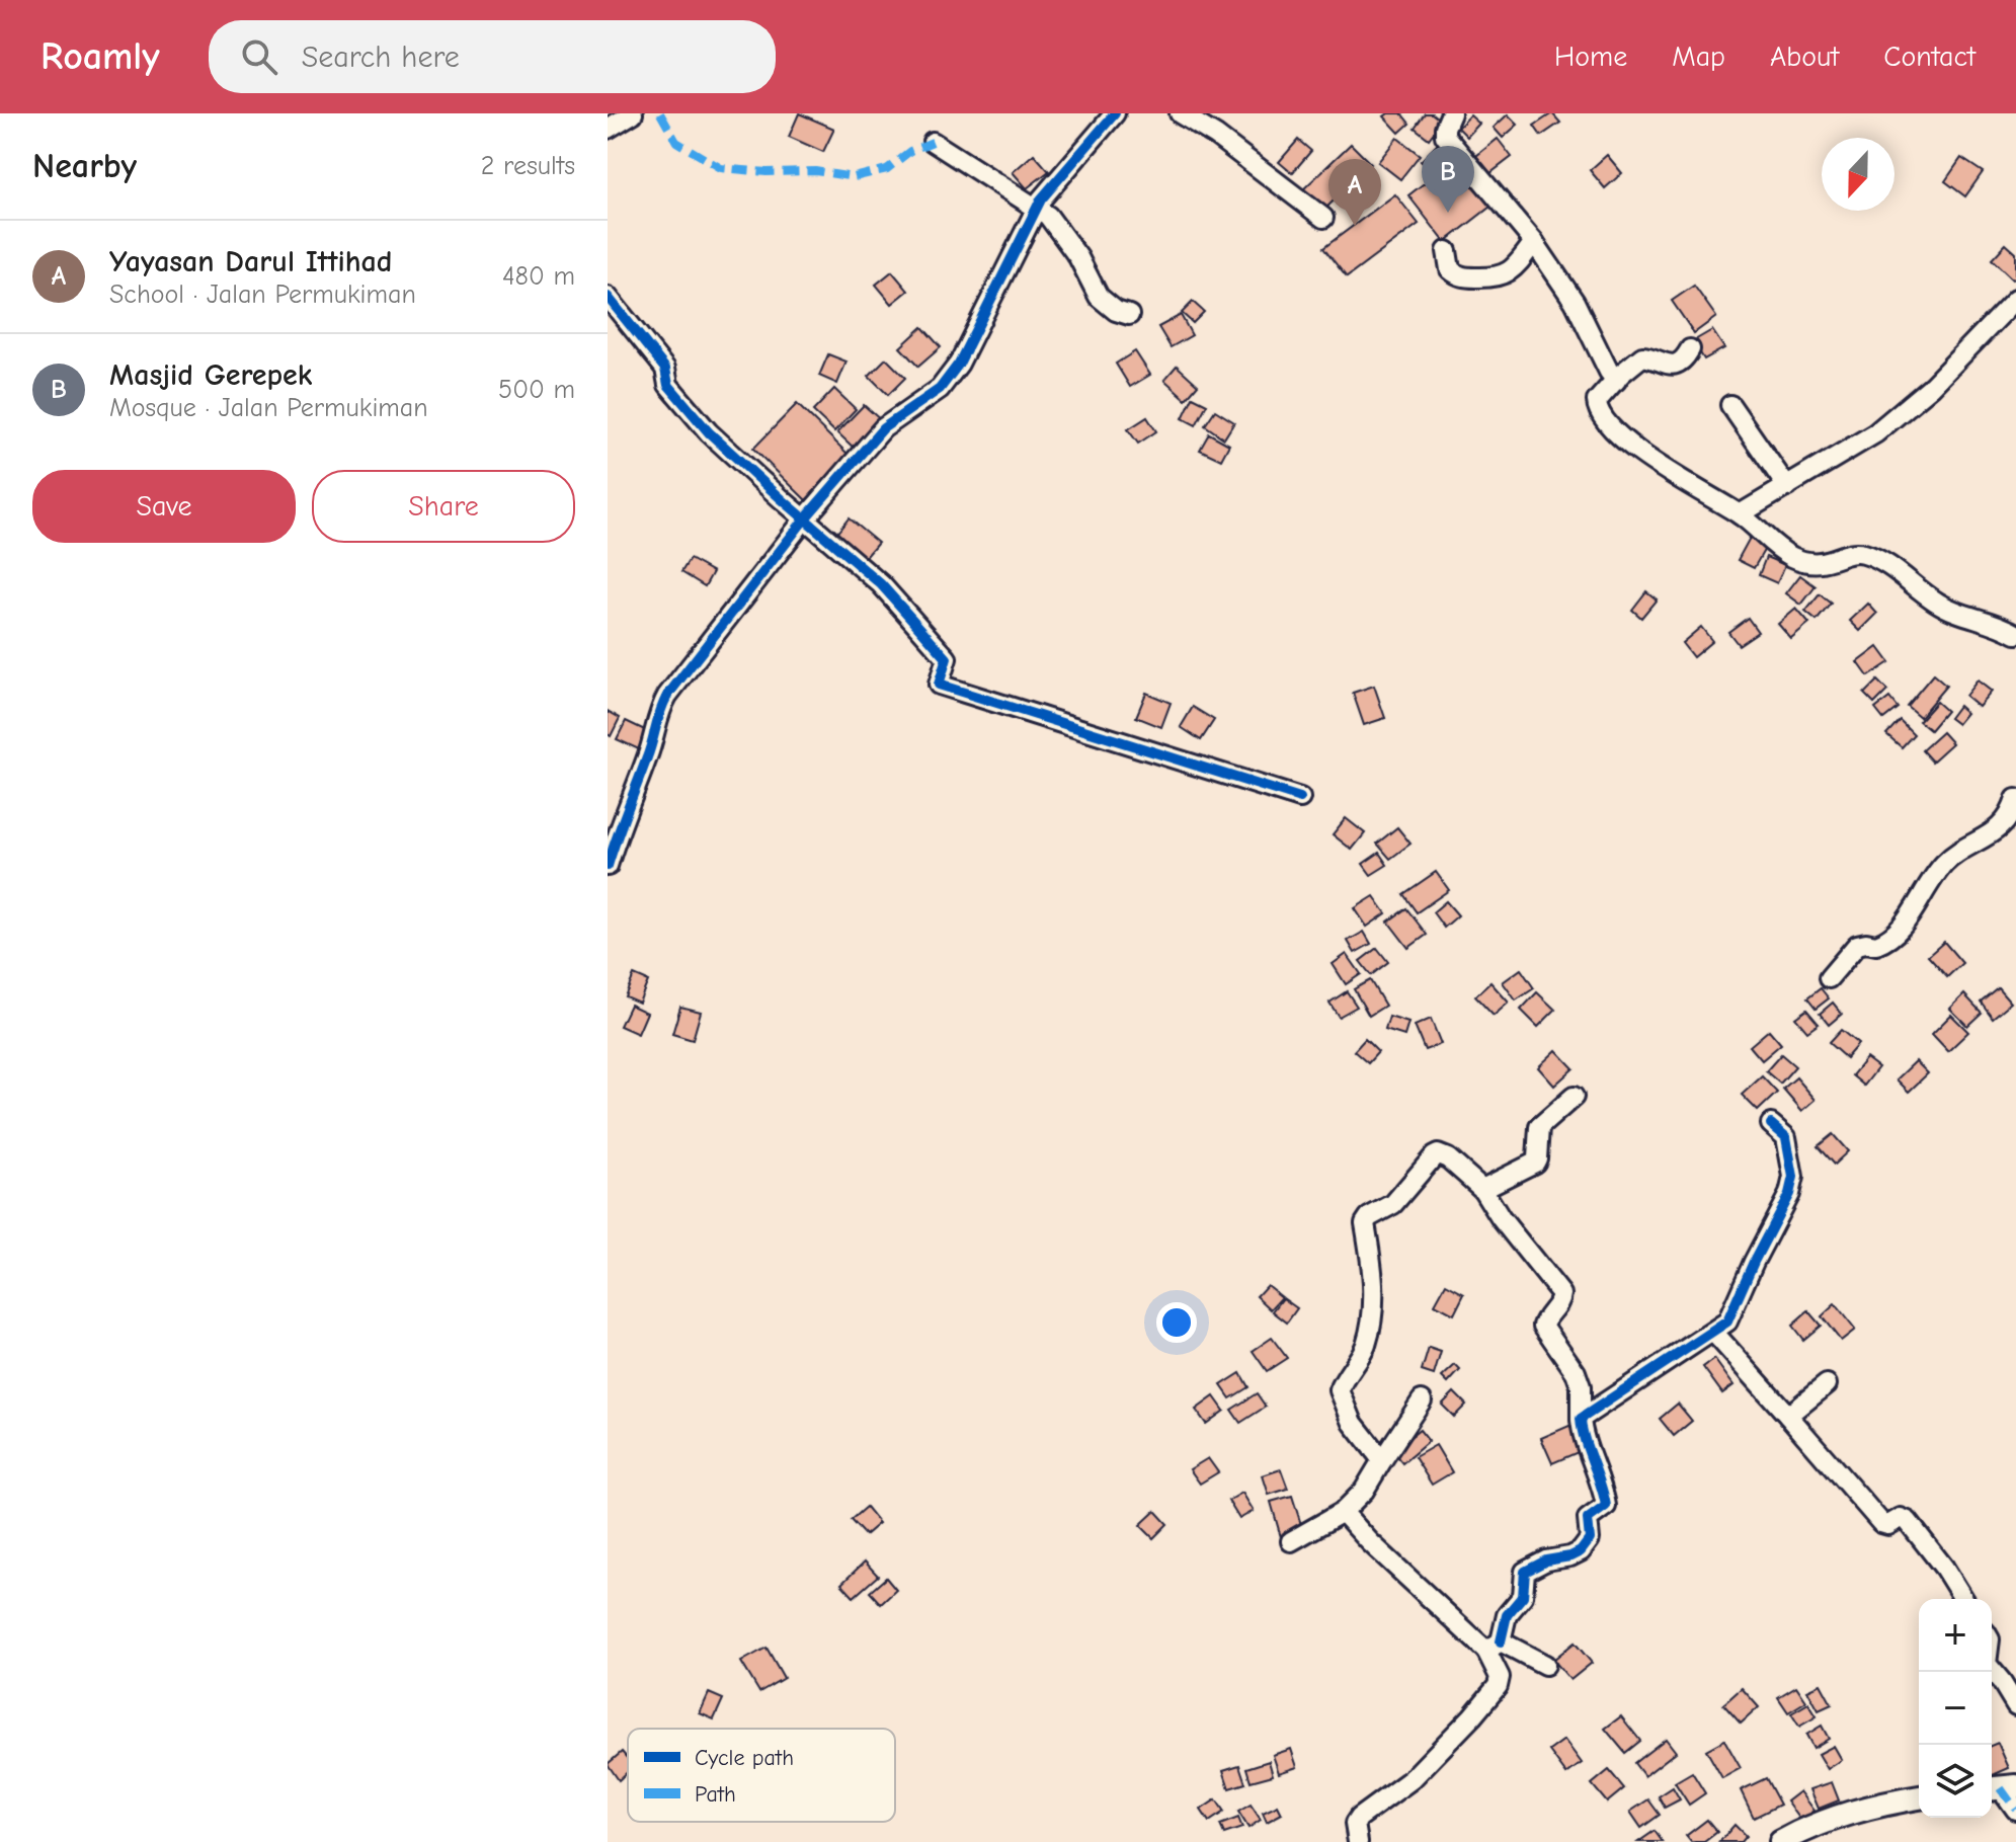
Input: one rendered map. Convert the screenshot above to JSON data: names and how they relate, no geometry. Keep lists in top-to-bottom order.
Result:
{
  "legend": ["Cycle path", "Path"],
  "north": "bottom",
  "page": {
    "header": "Roamly",
    "search": "Search here",
    "nav": [
      "Home",
      "Map",
      "About",
      "Contact"
    ],
    "heading": ["Nearby", "2 results"],
    "pins": ["B", "A"],
    "list": [
      {
        "mark": "A",
        "name": "Yayasan Darul Ittihad",
        "note": "School · Jalan Permukiman",
        "value": "480 m"
      },
      {
        "mark": "B",
        "name": "Masjid Gerepek",
        "note": "Mosque · Jalan Permukiman",
        "value": "500 m"
      }
    ],
    "buttons": ["Save", "Share"],
    "map_buttons": ["+", "−"]
  }
}
